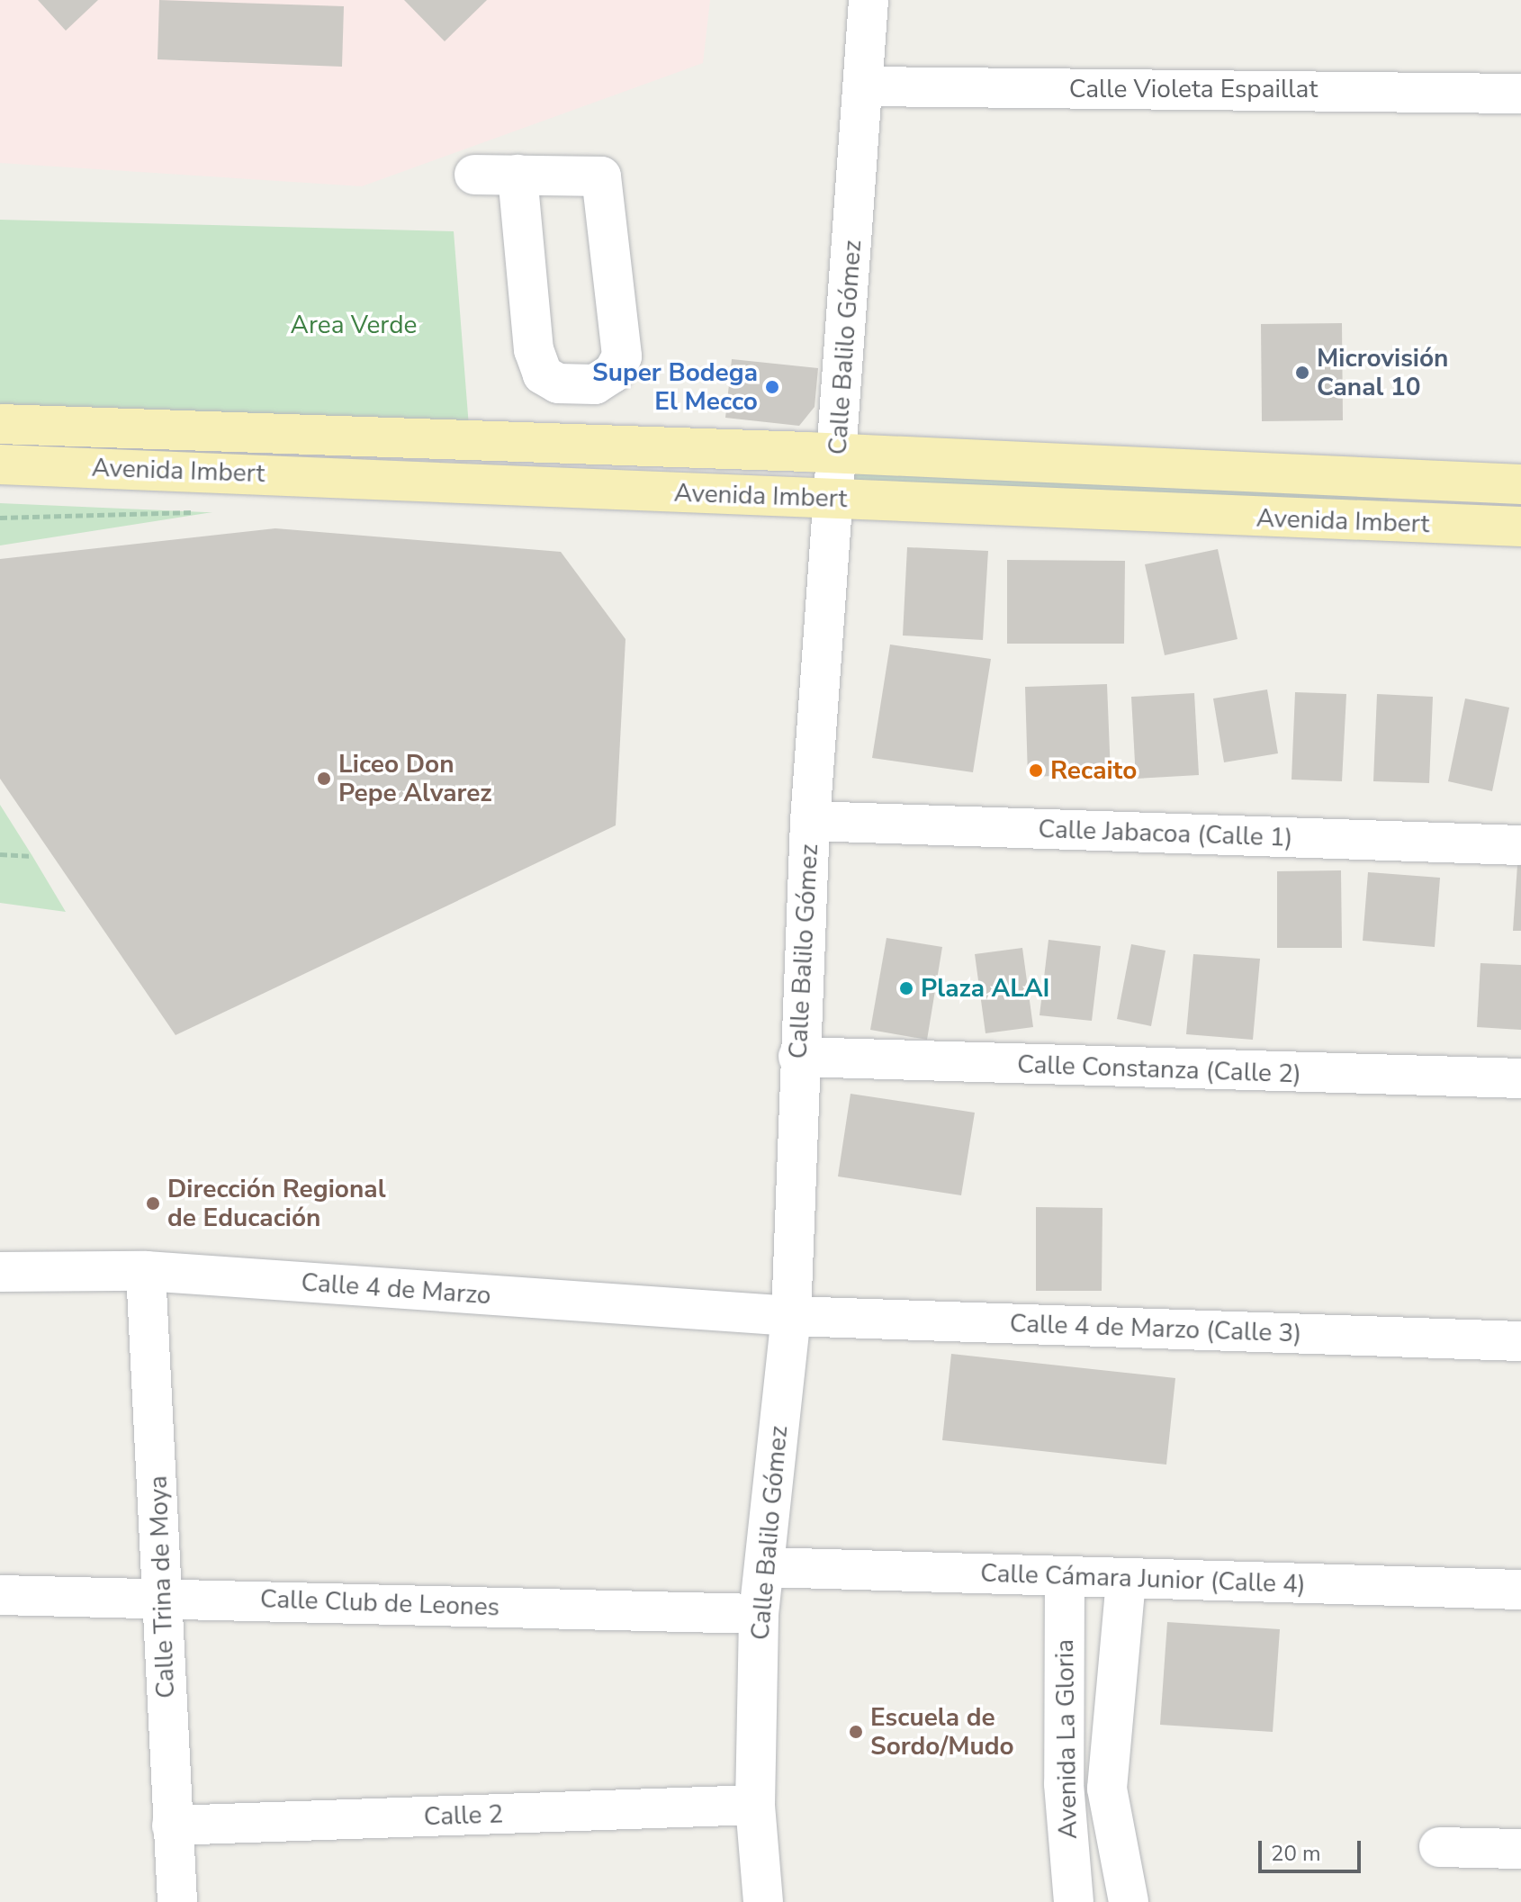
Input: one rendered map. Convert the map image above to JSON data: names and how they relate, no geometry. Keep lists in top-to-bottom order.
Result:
{
  "streets": {
    "main road": ["Avenida Imbert"],
    "street": [
      "Calle Violeta Espaillat",
      "Calle Balilo Gómez",
      "Calle Jabacoa (Calle 1)",
      "Calle Constanza (Calle 2)",
      "Calle 4 de Marzo",
      "Calle 4 de Marzo (Calle 3)",
      "Calle Cámara Junior (Calle 4)",
      "Calle Trina de Moya",
      "Calle Club de Leones",
      "Avenida La Gloria",
      "Calle 2"
    ]
  },
  "crossings": [
    ["Calle Violeta Espaillat", "Calle Balilo Gómez"],
    ["Calle Balilo Gómez", "Avenida Imbert"],
    ["Calle Balilo Gómez", "Calle Jabacoa (Calle 1)"],
    ["Calle Balilo Gómez", "Calle Constanza (Calle 2)"],
    ["Calle Balilo Gómez", "Calle 4 de Marzo"],
    ["Calle Balilo Gómez", "Calle 4 de Marzo (Calle 3)"],
    ["Calle Balilo Gómez", "Calle Cámara Junior (Calle 4)"],
    ["Calle Balilo Gómez", "Calle Club de Leones"],
    ["Calle Balilo Gómez", "Calle 2"],
    ["Calle 4 de Marzo", "Calle 4 de Marzo (Calle 3)"],
    ["Calle 4 de Marzo", "Calle Trina de Moya"],
    ["Calle Cámara Junior (Calle 4)", "Avenida La Gloria"],
    ["Calle Trina de Moya", "Calle Club de Leones"],
    ["Calle Trina de Moya", "Calle 2"]
  ],
  "parks": ["Area Verde"],
  "places": [
    "Microvisión Canal 10",
    "Super Bodega El Mecco",
    "Recaito",
    "Liceo Don Pepe Alvarez",
    "Plaza ALAI",
    "Dirección Regional de Educación",
    "Escuela de Sordo/Mudo"
  ],
  "scale_bar": "20 m"
}
